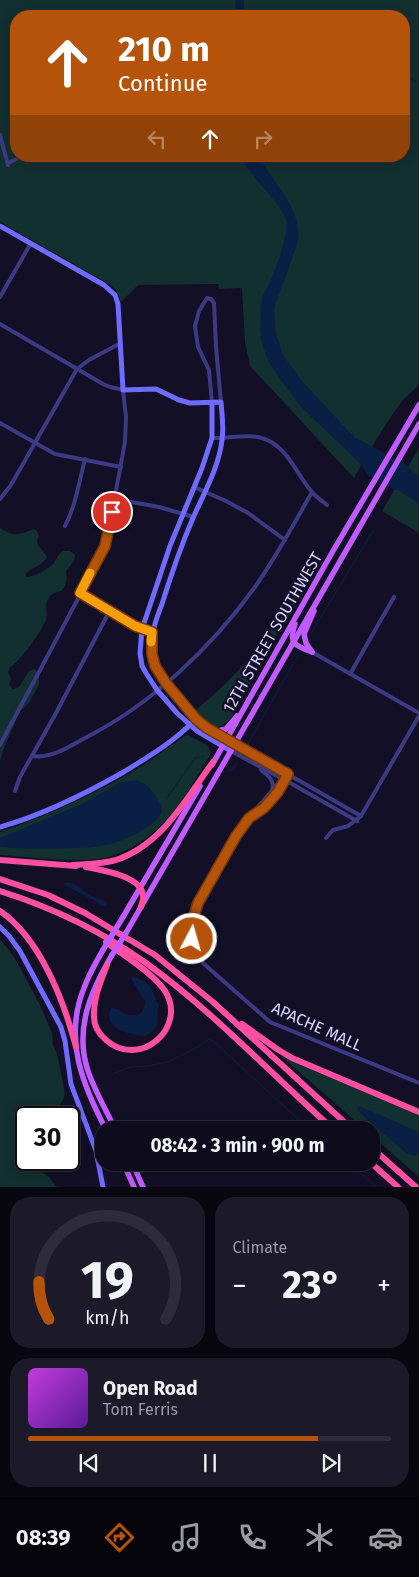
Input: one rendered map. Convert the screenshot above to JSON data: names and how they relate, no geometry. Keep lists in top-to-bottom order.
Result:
{
  "streets": {
    "main road": ["12TH STREET SOUTHWEST"],
    "street": ["APACHE MALL"]
  },
  "page": {
    "turn": ["210 m", "Continue"],
    "limit": "30",
    "trip": "08:42 · 3 min · 900 m",
    "tile": "Climate",
    "heat": ["−", "23°", "+"],
    "song": ["Open Road", "Tom Ferris"],
    "tabs": "08:39",
    "gauge": ["19", "km/h"]
  }
}
